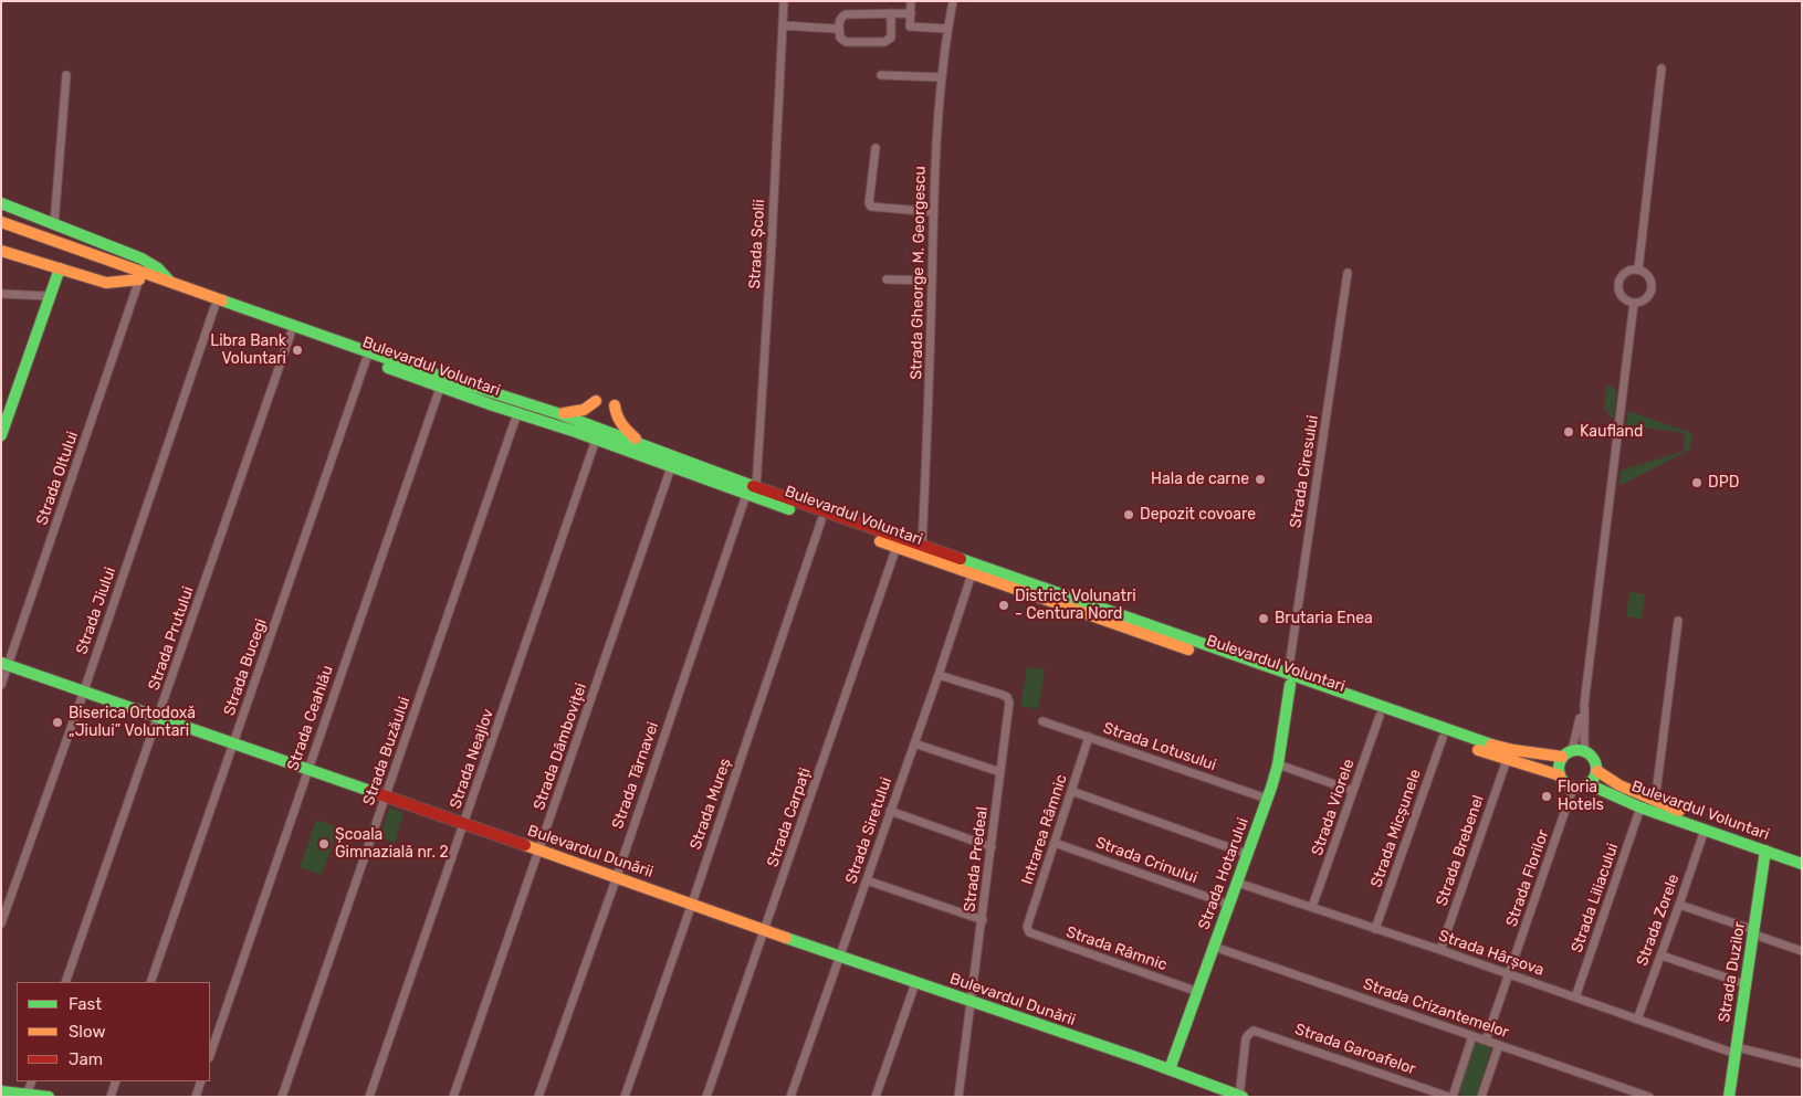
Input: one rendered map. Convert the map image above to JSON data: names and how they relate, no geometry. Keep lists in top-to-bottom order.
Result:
{
  "streets": {
    "main road": [
      "Bulevardul Voluntari",
      "Bulevardul Dunării",
      "Strada Hotarului",
      "Strada Duzilor"
    ],
    "street": [
      "Strada Școlii",
      "Strada Gheorge M. Georgescu",
      "Strada Ciresului",
      "Strada Oltului",
      "Strada Jiului",
      "Strada Prutului",
      "Strada Bucegi",
      "Strada Ceahlău",
      "Strada Dâmboviței",
      "Strada Lotusului",
      "Strada Buzăului",
      "Strada Neajlov",
      "Strada Târnavei",
      "Strada Mureș",
      "Strada Viorele",
      "Strada Carpați",
      "Strada Micșunele",
      "Intrarea Râmnic",
      "Strada Siretului",
      "Strada Brebenel",
      "Strada Predeal",
      "Strada Crinului",
      "Strada Florilor",
      "Strada Liliacului",
      "Strada Zorele",
      "Strada Râmnic",
      "Strada Hârșova",
      "Strada Crizantemelor",
      "Strada Garoafelor"
    ]
  },
  "crossings": [
    ["Strada Școlii", "Bulevardul Voluntari"],
    ["Strada Gheorge M. Georgescu", "Bulevardul Voluntari"],
    ["Bulevardul Voluntari", "Strada Ciresului"],
    ["Bulevardul Voluntari", "Strada Oltului"],
    ["Bulevardul Voluntari", "Strada Jiului"],
    ["Bulevardul Voluntari", "Strada Prutului"],
    ["Bulevardul Voluntari", "Strada Bucegi"],
    ["Bulevardul Voluntari", "Strada Ceahlău"],
    ["Bulevardul Voluntari", "Strada Dâmboviței"],
    ["Bulevardul Voluntari", "Strada Buzăului"],
    ["Bulevardul Voluntari", "Strada Neajlov"],
    ["Bulevardul Voluntari", "Strada Târnavei"],
    ["Bulevardul Voluntari", "Strada Mureș"],
    ["Bulevardul Voluntari", "Strada Viorele"],
    ["Bulevardul Voluntari", "Strada Carpați"],
    ["Bulevardul Voluntari", "Strada Micșunele"],
    ["Bulevardul Voluntari", "Strada Siretului"],
    ["Bulevardul Voluntari", "Strada Brebenel"],
    ["Bulevardul Voluntari", "Strada Hotarului"],
    ["Bulevardul Voluntari", "Strada Florilor"],
    ["Bulevardul Voluntari", "Strada Liliacului"],
    ["Bulevardul Voluntari", "Strada Zorele"],
    ["Bulevardul Voluntari", "Strada Duzilor"],
    ["Strada Ciresului", "Strada Hotarului"],
    ["Strada Oltului", "Bulevardul Dunării"],
    ["Strada Jiului", "Bulevardul Dunării"],
    ["Strada Prutului", "Bulevardul Dunării"],
    ["Strada Bucegi", "Bulevardul Dunării"],
    ["Strada Ceahlău", "Bulevardul Dunării"],
    ["Strada Dâmboviței", "Bulevardul Dunării"],
    ["Strada Lotusului", "Intrarea Râmnic"],
    ["Strada Lotusului", "Strada Hotarului"],
    ["Strada Buzăului", "Bulevardul Dunării"],
    ["Strada Neajlov", "Bulevardul Dunării"],
    ["Strada Târnavei", "Bulevardul Dunării"],
    ["Strada Mureș", "Bulevardul Dunării"],
    ["Strada Viorele", "Strada Hârșova"],
    ["Strada Carpați", "Bulevardul Dunării"],
    ["Strada Micșunele", "Strada Hârșova"],
    ["Intrarea Râmnic", "Strada Crinului"],
    ["Intrarea Râmnic", "Strada Râmnic"],
    ["Strada Siretului", "Bulevardul Dunării"],
    ["Strada Siretului", "Strada Predeal"],
    ["Strada Brebenel", "Strada Hârșova"],
    ["Bulevardul Dunării", "Strada Predeal"],
    ["Bulevardul Dunării", "Strada Hotarului"],
    ["Bulevardul Dunării", "Strada Garoafelor"],
    ["Strada Crinului", "Strada Hotarului"],
    ["Strada Hotarului", "Strada Râmnic"],
    ["Strada Hotarului", "Strada Hârșova"],
    ["Strada Hotarului", "Strada Crizantemelor"],
    ["Strada Florilor", "Strada Hârșova"],
    ["Strada Florilor", "Strada Crizantemelor"],
    ["Strada Liliacului", "Strada Hârșova"],
    ["Strada Zorele", "Strada Hârșova"],
    ["Strada Hârșova", "Strada Duzilor"]
  ],
  "places": [
    "Libra Bank Voluntari",
    "Kaufland",
    "Hala de carne",
    "DPD",
    "Depozit covoare",
    "District Volunatri - Centura Nord",
    "Brutaria Enea",
    "Biserica Ortodoxă „Jiului” Voluntari",
    "Floria Hotels",
    "Școala Gimnazială nr. 2"
  ],
  "legend": ["Fast", "Slow", "Jam"]
}
